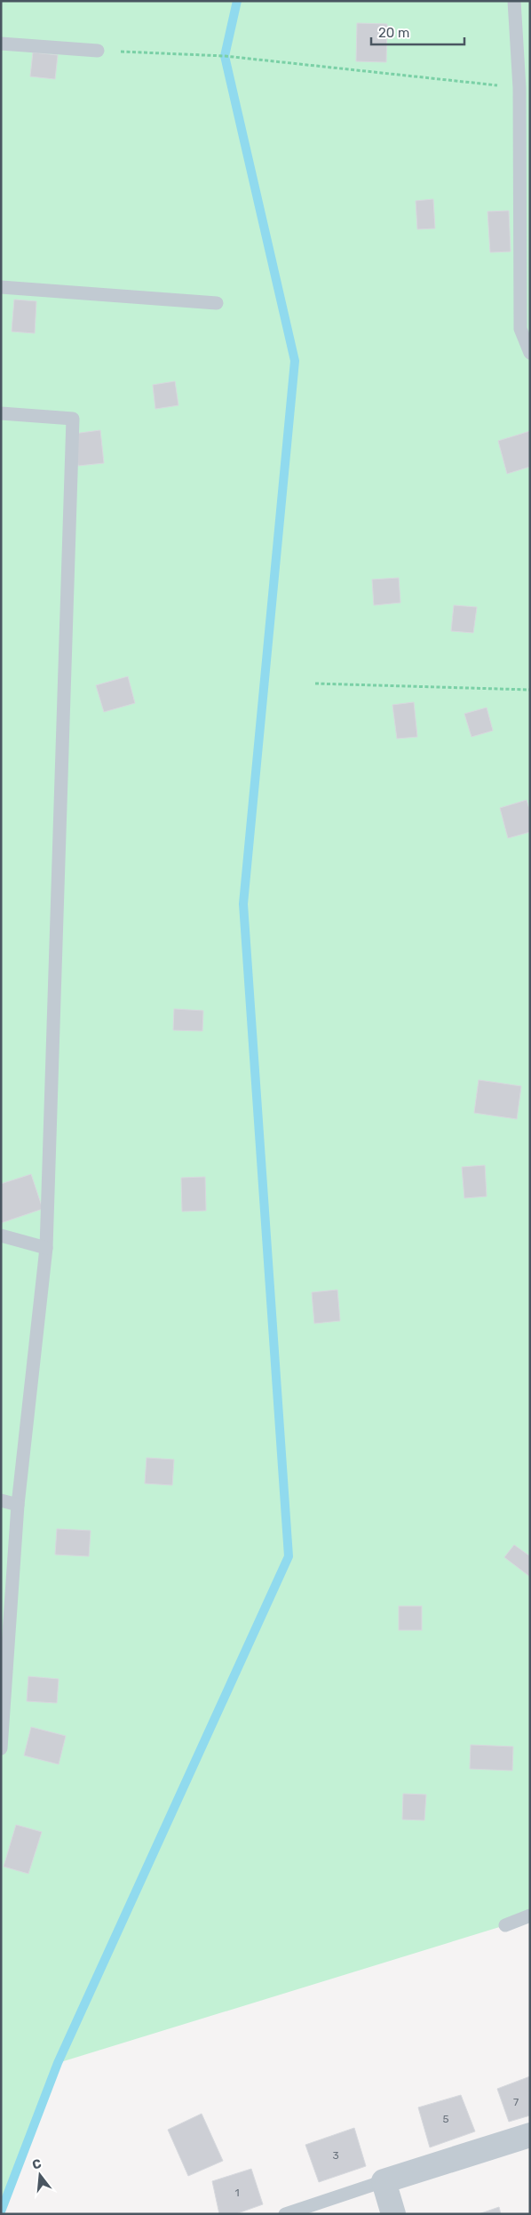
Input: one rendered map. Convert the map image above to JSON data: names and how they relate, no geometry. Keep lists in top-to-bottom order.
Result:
{
  "house_numbers": [
    "7",
    "5",
    "3",
    "1"
  ],
  "scale_bar": "20 m",
  "north": "top"
}
